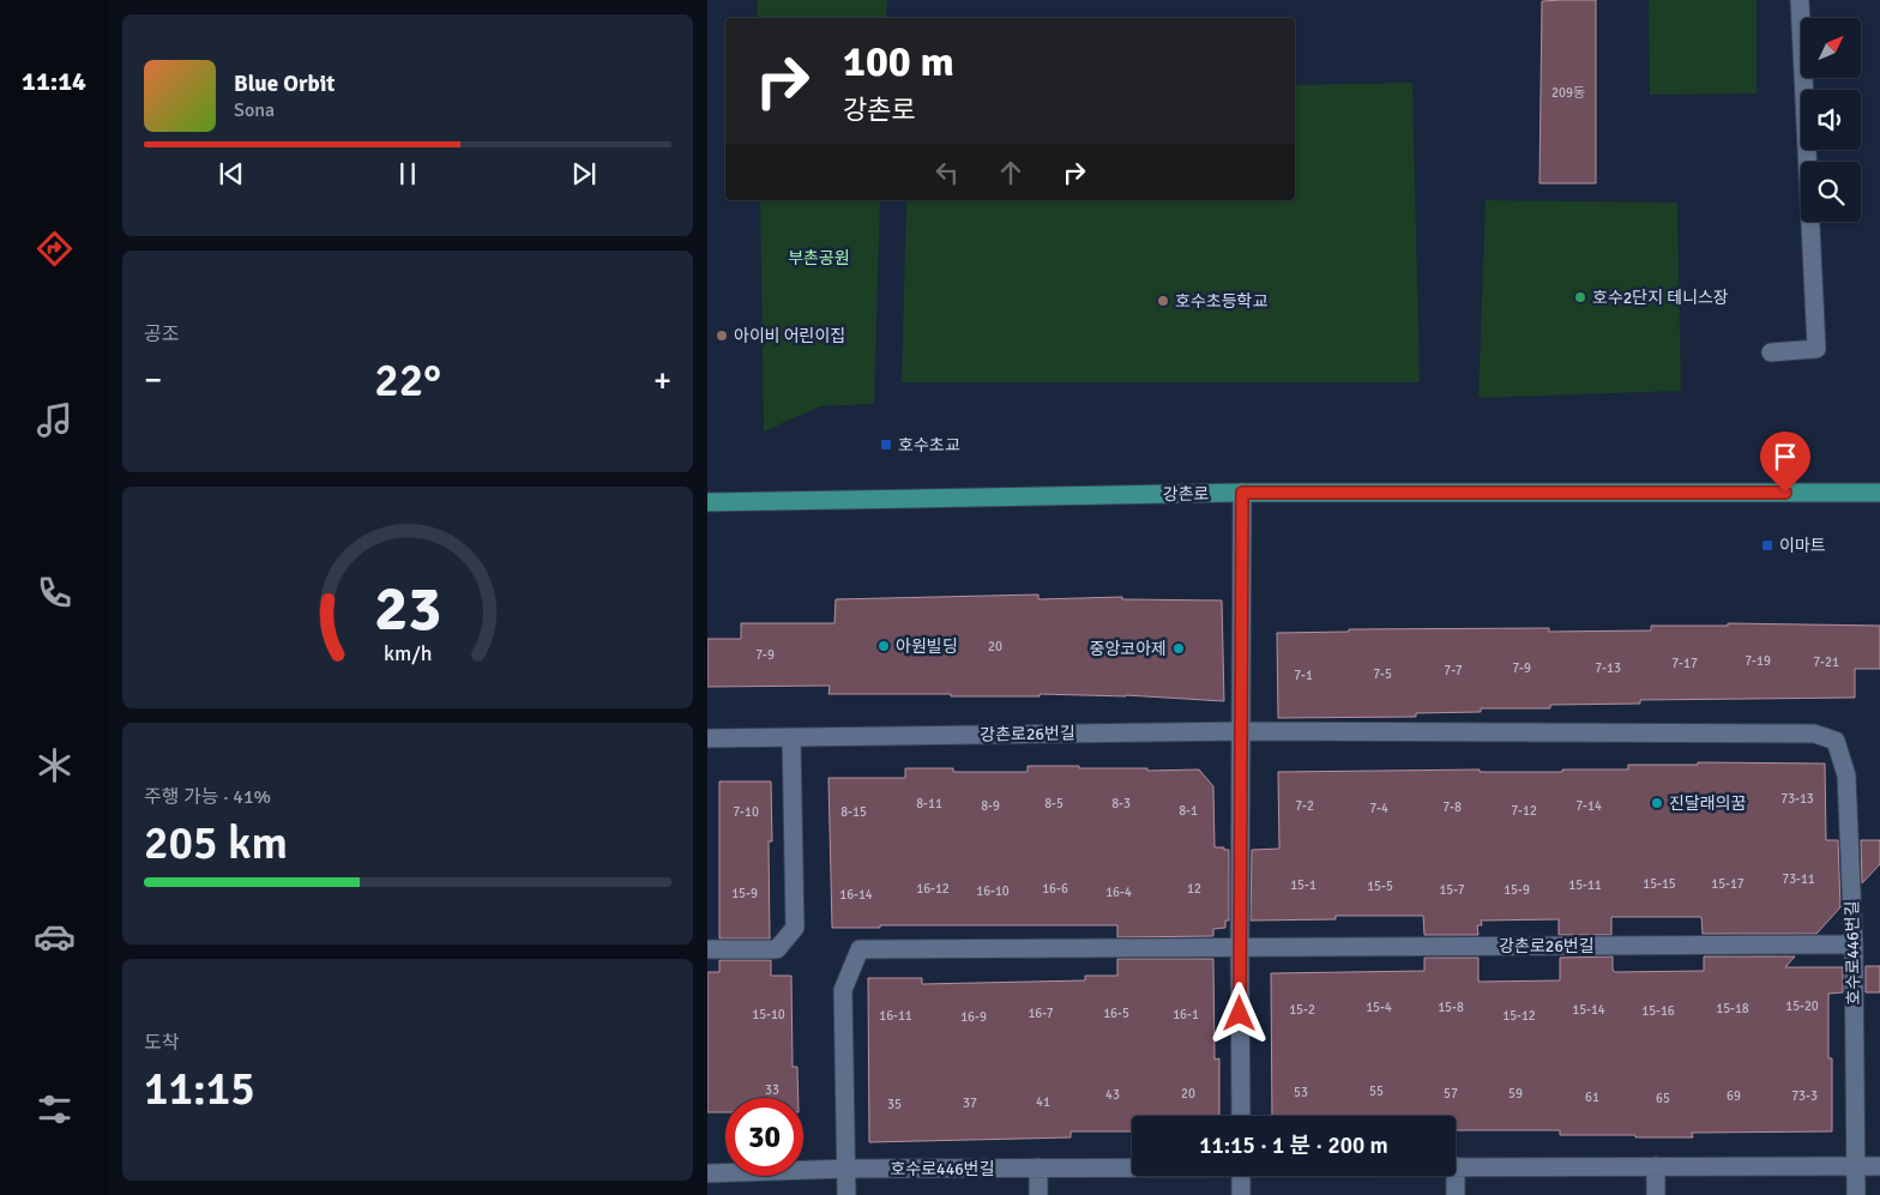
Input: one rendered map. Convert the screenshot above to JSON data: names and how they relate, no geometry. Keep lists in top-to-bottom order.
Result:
{
  "streets": {
    "main road": ["강촌로"],
    "street": ["강촌로26번길", "호수로446번길"]
  },
  "crossings": [
    ["강촌로26번길", "호수로446번길"]
  ],
  "parks": ["부촌공원"],
  "places": {
    "other": [
      "호수2단지 테니스장",
      "호수초등학교",
      "아이비 어린이집",
      "아원빌딩",
      "중앙코아제",
      "진달래의꿈"
    ],
    "transit": ["호수초교", "이마트"]
  },
  "house_numbers": [
    "209동",
    "20",
    "7-9",
    "7-19",
    "7-21",
    "7-17",
    "7-9",
    "7-13",
    "7-7",
    "7-5",
    "7-1",
    "73-13",
    "8-11",
    "8-5",
    "8-3",
    "8-9",
    "7-2",
    "7-14",
    "7-8",
    "7-4",
    "8-1",
    "7-12",
    "7-10",
    "8-15",
    "73-11",
    "15-15",
    "15-17",
    "15-1",
    "15-11",
    "15-5",
    "16-12",
    "16-6",
    "12",
    "15-7",
    "15-9",
    "16-10",
    "16-4",
    "15-9",
    "16-14",
    "15-20",
    "15-4",
    "15-8",
    "15-18",
    "15-2",
    "15-14",
    "15-16",
    "16-7",
    "16-5",
    "15-10",
    "16-1",
    "16-11",
    "15-12",
    "16-9",
    "33",
    "55",
    "53",
    "20",
    "57",
    "59",
    "43",
    "69",
    "73-3",
    "61",
    "65",
    "41",
    "37",
    "35"
  ],
  "north": "top right",
  "page": {
    "tabs": "11:14",
    "turn": ["100 m", "강촌로"],
    "song": ["Blue Orbit", "Sona"],
    "tile": [
      "공조",
      ["주행 가능 · 41%", "205 km"],
      ["도착", "11:15"]
    ],
    "heat": ["−", "22°", "+"],
    "limit": "30",
    "trip": "11:15 · 1 분 · 200 m",
    "gauge": ["23", "km/h"]
  }
}
